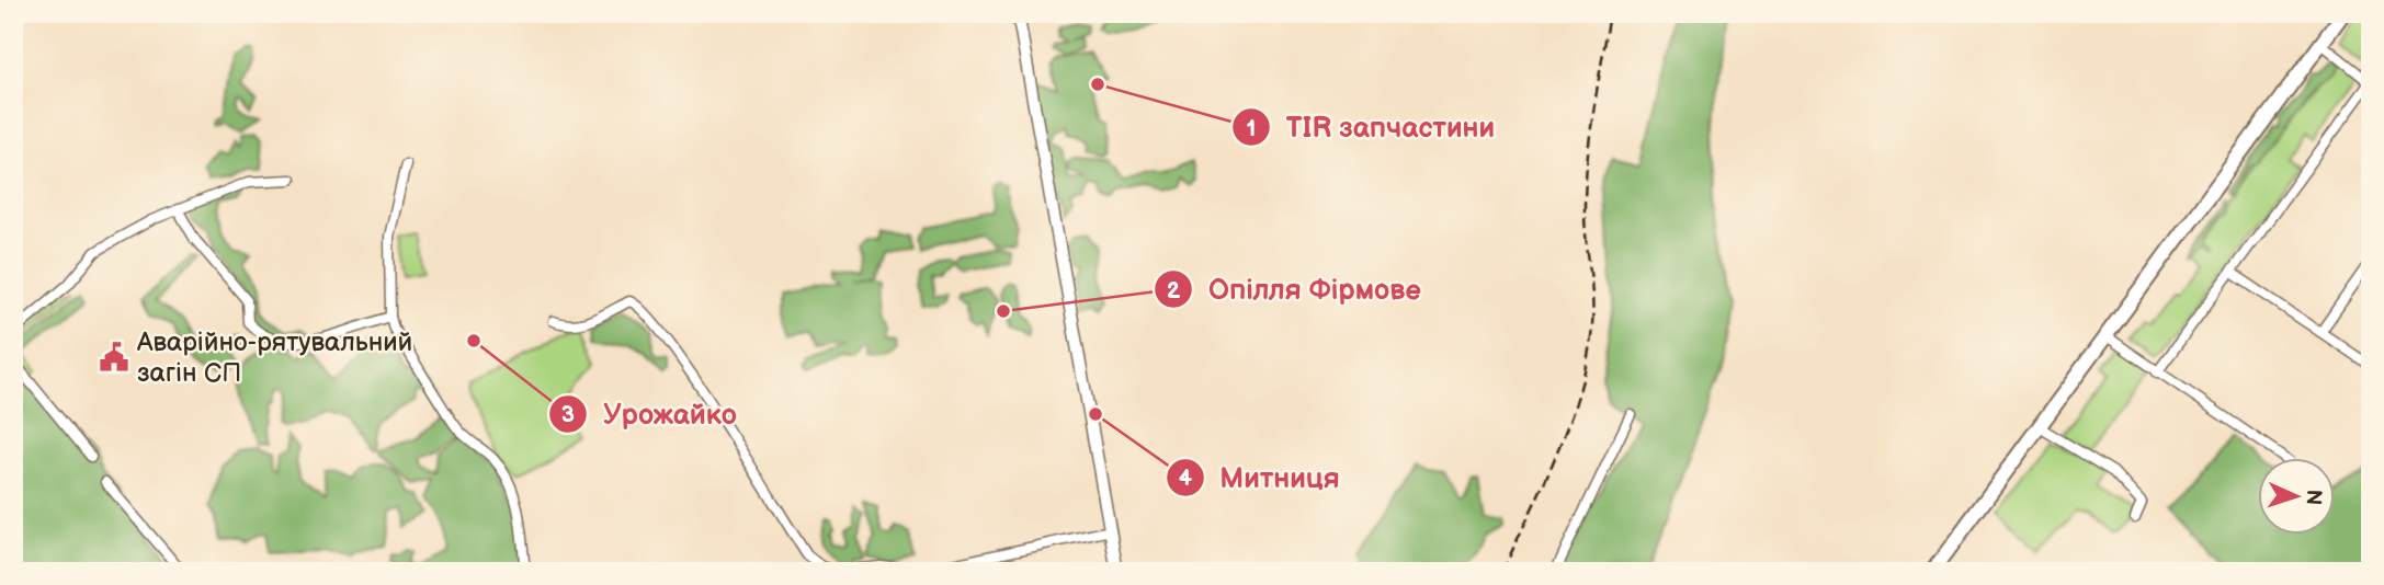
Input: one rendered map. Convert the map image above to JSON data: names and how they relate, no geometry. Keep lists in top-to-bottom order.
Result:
{
  "places": {
    "other": [
      "TIR запчастини",
      "Опілля Фірмове",
      "Урожайко",
      "Митниця"
    ],
    "public building": ["Аварійно-рятувальний загін СП"]
  },
  "north": "right"
}
